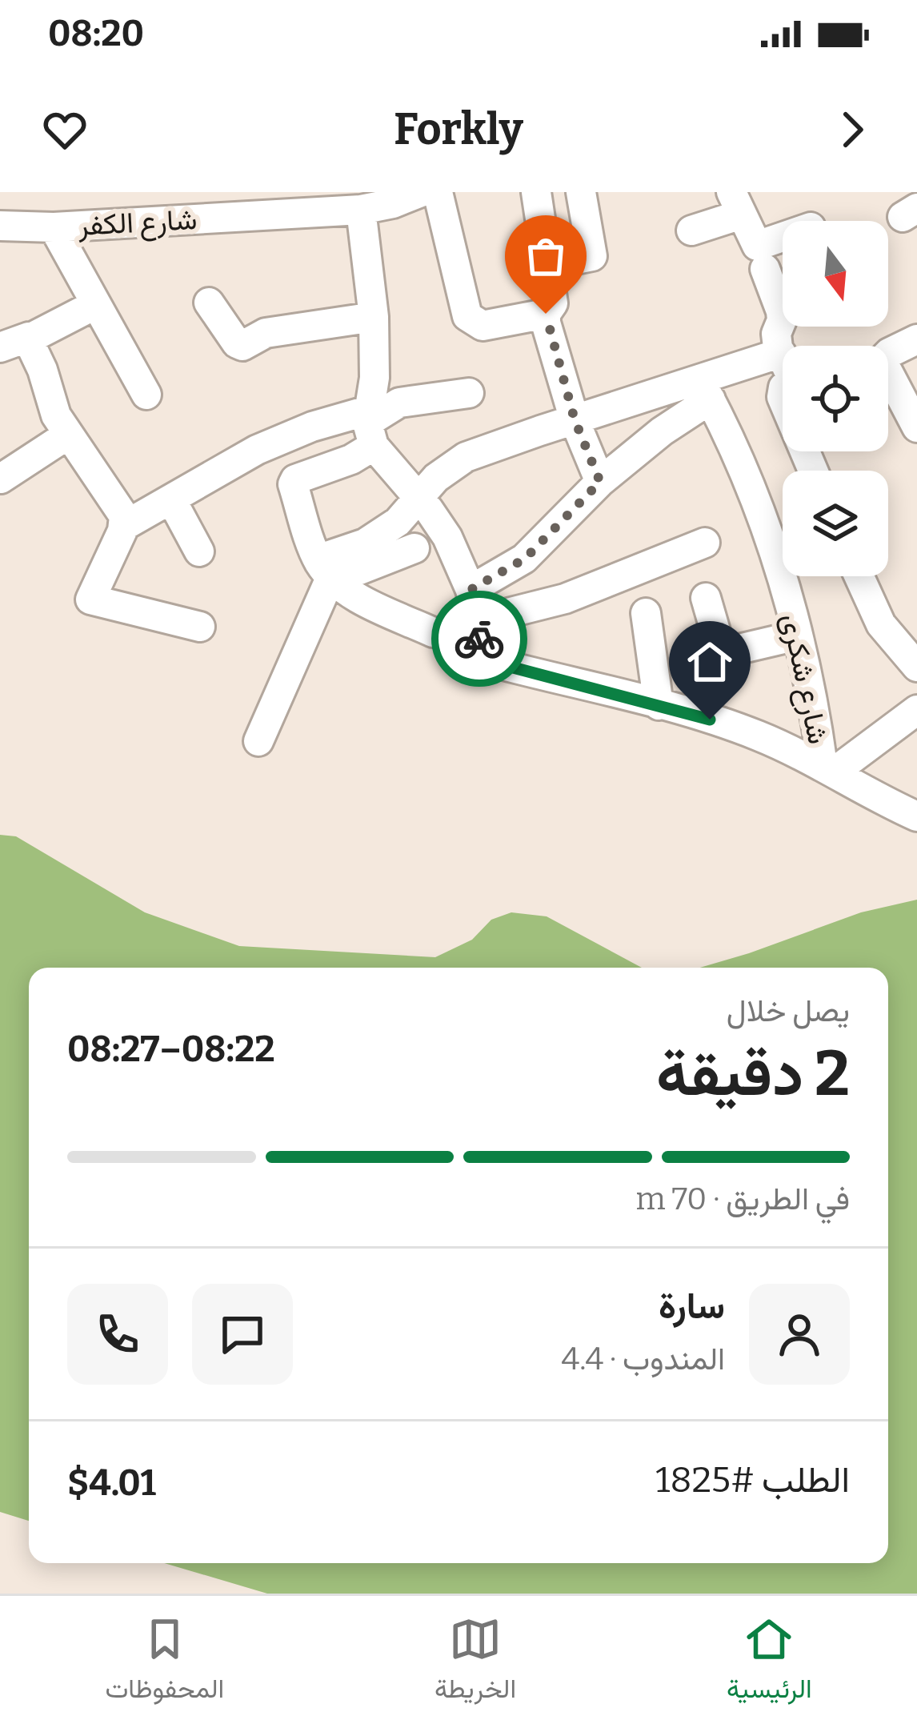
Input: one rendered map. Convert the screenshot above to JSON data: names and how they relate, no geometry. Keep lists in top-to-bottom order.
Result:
{
  "streets": {
    "street": ["شارع الكفر", "شارع شكرى"]
  },
  "north": "bottom",
  "page": {
    "status": "08:20",
    "header": "Forkly",
    "heading": ["2 دقيقة", "يصل خلال", "08:22–08:27"],
    "panel": [
      "سارة",
      "المندوب · 4.4",
      "الطلب #1825",
      "$4.01"
    ],
    "bar": "في الطريق · 70 m",
    "tabs": ["الرئيسية", "الخريطة", "المحفوظات"]
  }
}
